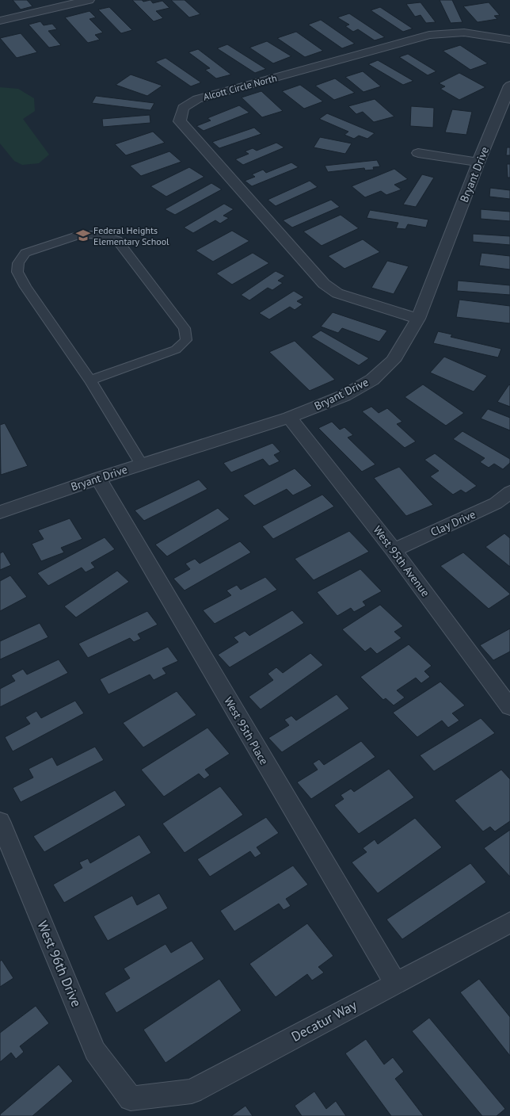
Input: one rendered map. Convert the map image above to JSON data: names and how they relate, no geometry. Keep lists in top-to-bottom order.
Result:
{
  "streets": {
    "street": [
      "Alcott Circle North",
      "Bryant Drive",
      "Clay Drive",
      "West 95th Avenue",
      "West 95th Place",
      "West 96th Drive",
      "Decatur Way"
    ]
  },
  "crossings": [
    ["Alcott Circle North", "Bryant Drive"],
    ["Bryant Drive", "West 95th Avenue"],
    ["Bryant Drive", "West 95th Place"],
    ["Clay Drive", "West 95th Avenue"],
    ["West 95th Place", "Decatur Way"],
    ["West 96th Drive", "Decatur Way"]
  ],
  "places": {
    "school or university": ["Federal Heights Elementary School"]
  }
}
